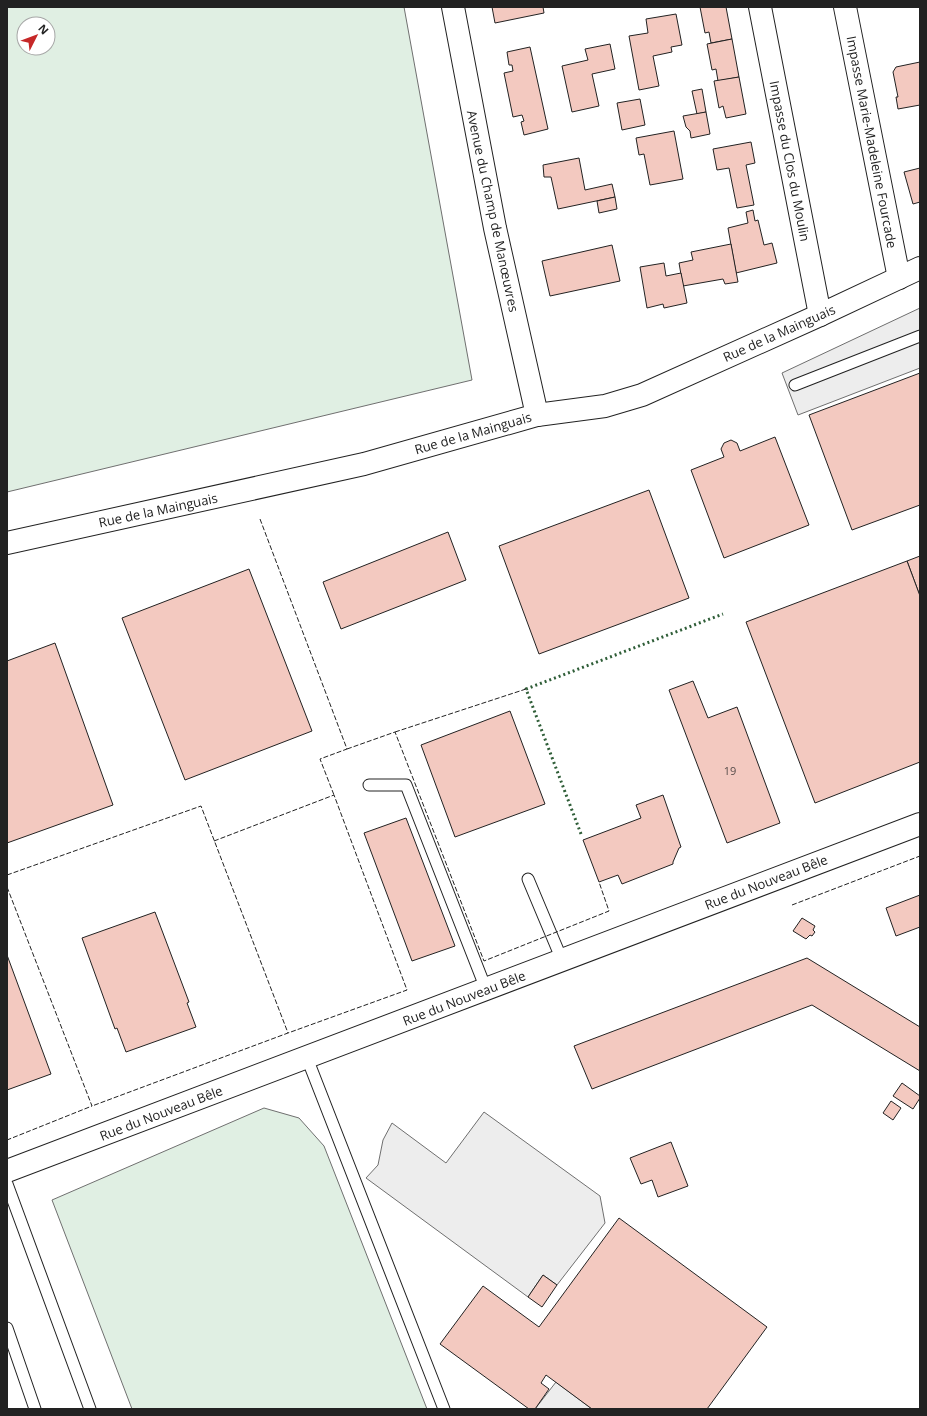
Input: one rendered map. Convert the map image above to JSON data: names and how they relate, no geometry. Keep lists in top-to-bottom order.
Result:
{
  "streets": {
    "street": [
      "Impasse Marie-Madeleine Fourcade",
      "Impasse du Clos du Moulin",
      "Avenue du Champ de Manœuvres",
      "Rue de la Mainguais",
      "Rue du Nouveau Bêle"
    ]
  },
  "crossings": [
    ["Impasse Marie-Madeleine Fourcade", "Rue de la Mainguais"],
    ["Impasse du Clos du Moulin", "Rue de la Mainguais"],
    ["Avenue du Champ de Manœuvres", "Rue de la Mainguais"]
  ],
  "house_numbers": ["19"],
  "north": "top right"
}
